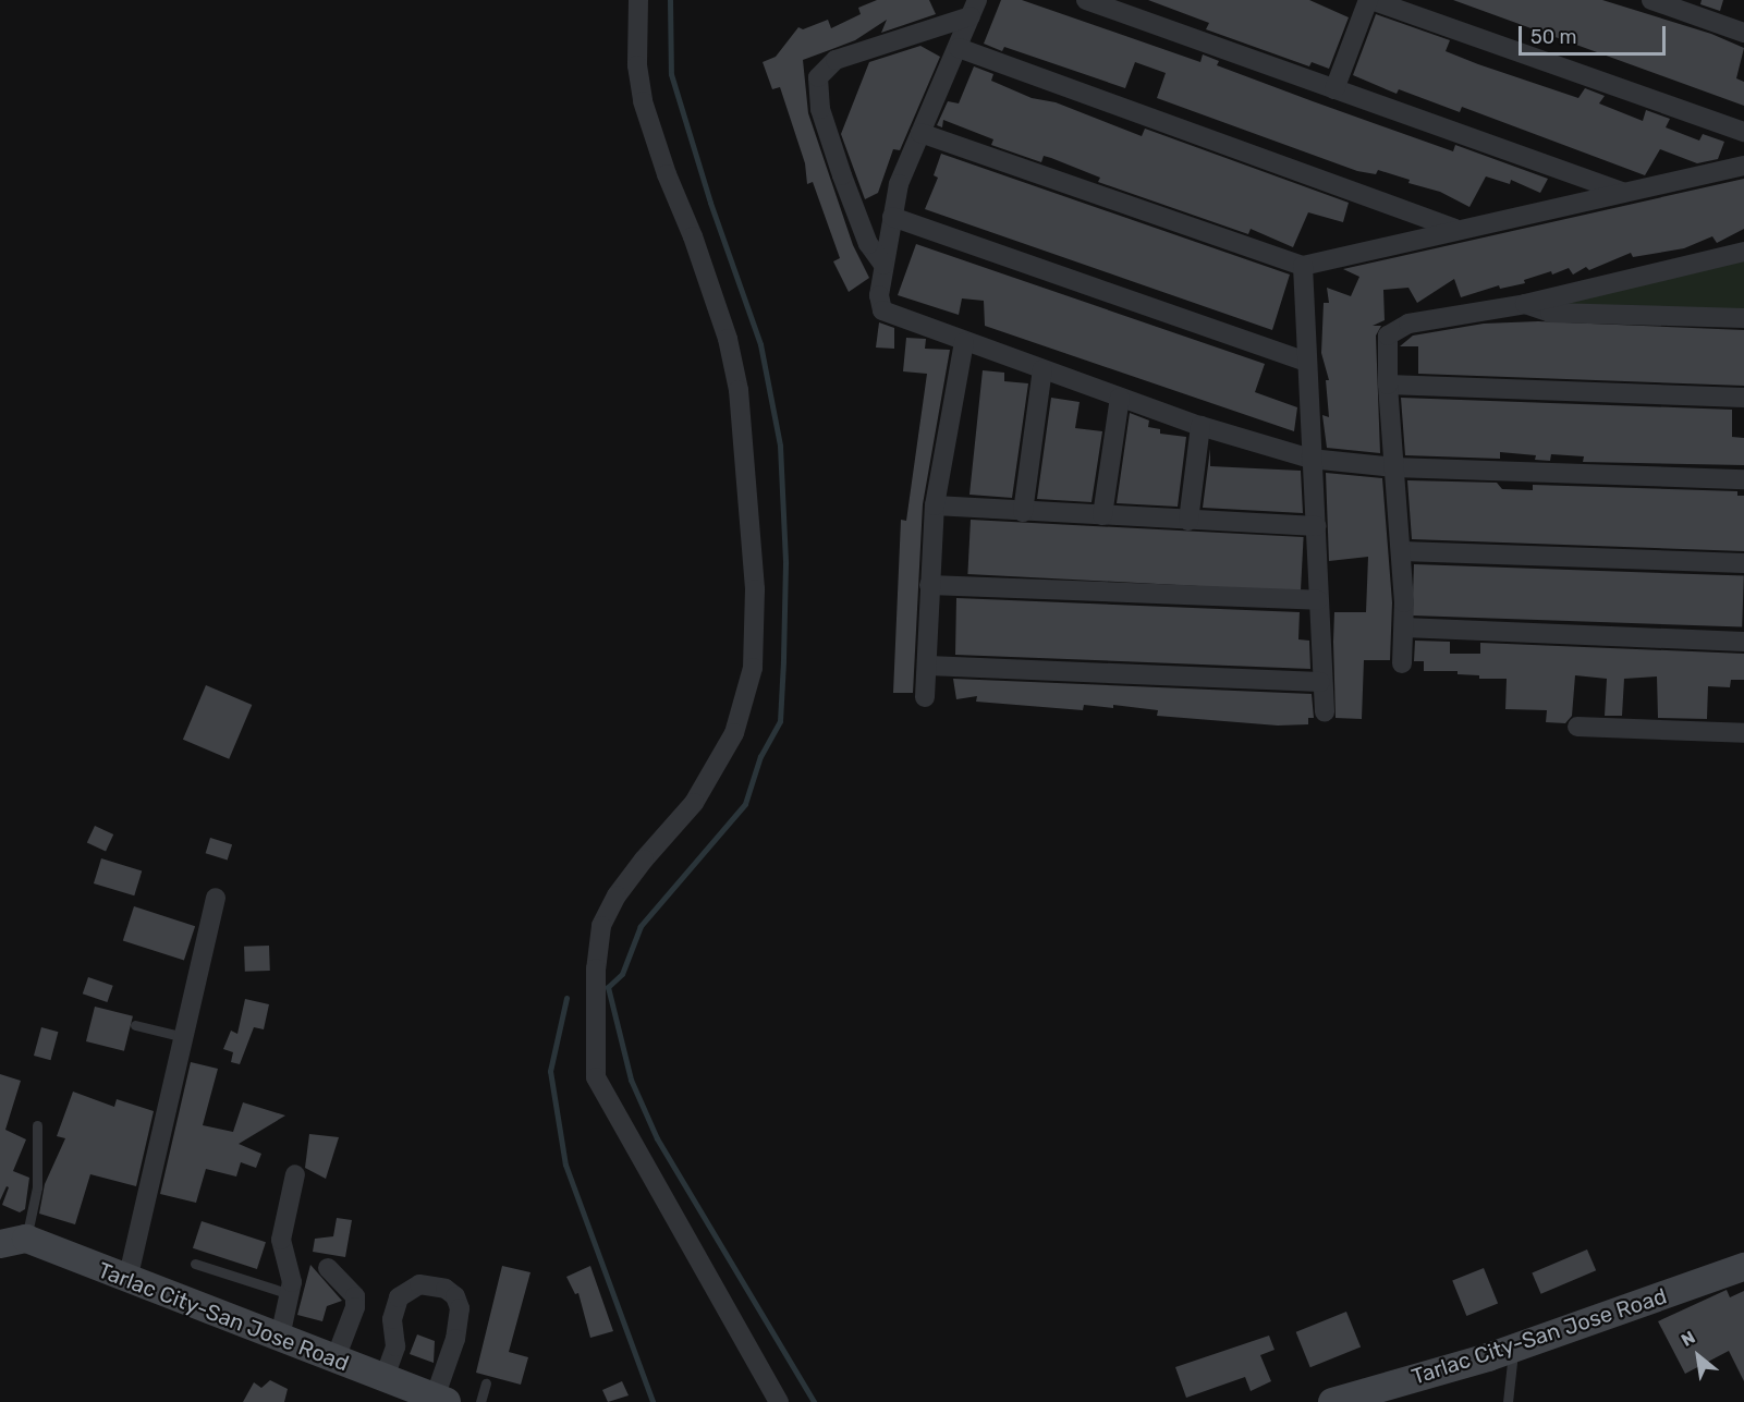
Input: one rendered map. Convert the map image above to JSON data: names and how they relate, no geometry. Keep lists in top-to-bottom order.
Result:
{
  "streets": {
    "main road": ["Tarlac City-San Jose Road"]
  },
  "scale_bar": "50 m",
  "north": "top left"
}
